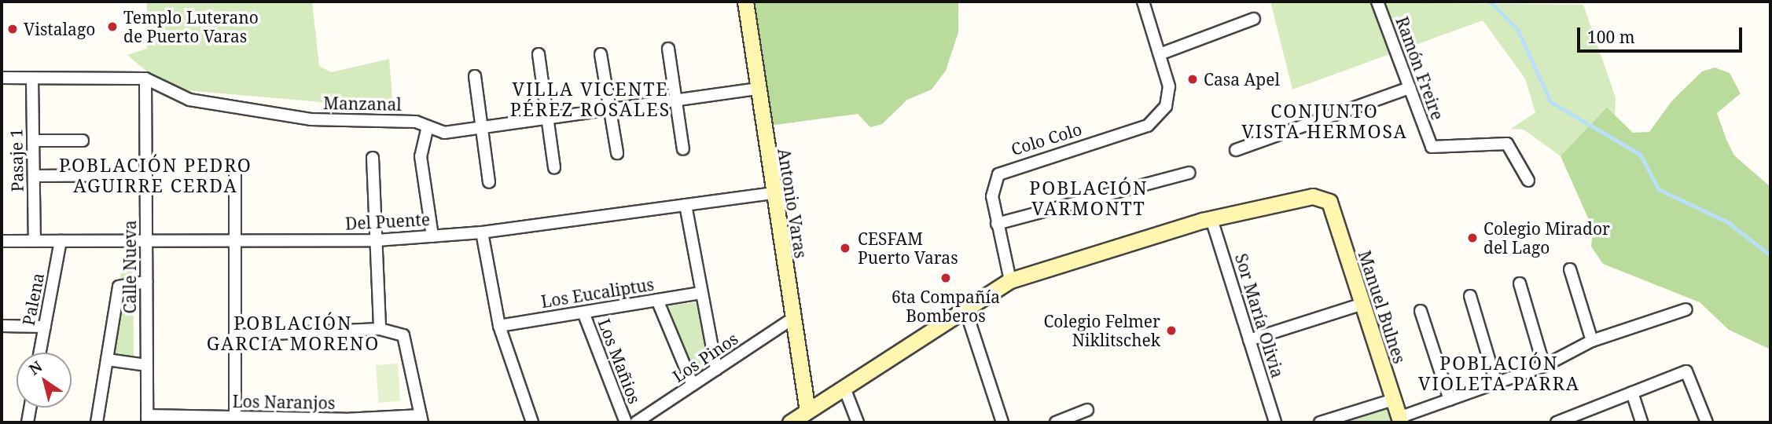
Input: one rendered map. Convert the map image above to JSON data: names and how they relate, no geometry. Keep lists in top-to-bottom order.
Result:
{
  "streets": {
    "street": [
      "Ramón Freire",
      "Manzanal",
      "Colo Colo",
      "Pasaje 1",
      "Antonio Varas",
      "Del Puente",
      "Calle Nueva",
      "Los Eucaliptus",
      "Palena",
      "Manuel Bulnes",
      "Sor María Olivia",
      "Los Pinos",
      "Los Mañios",
      "Los Naranjos"
    ]
  },
  "crossings": [
    ["Manzanal", "Pasaje 1"],
    ["Manzanal", "Antonio Varas"],
    ["Manzanal", "Calle Nueva"],
    ["Pasaje 1", "Del Puente"],
    ["Antonio Varas", "Del Puente"],
    ["Antonio Varas", "Los Pinos"],
    ["Del Puente", "Calle Nueva"],
    ["Del Puente", "Palena"],
    ["Calle Nueva", "Los Naranjos"],
    ["Los Eucaliptus", "Los Mañios"],
    ["Manuel Bulnes", "Sor María Olivia"]
  ],
  "districts": [
    "VILLA VICENTE PÉREZ ROSALES",
    "CONJUNTO VISTA HERMOSA",
    "POBLACIÓN PEDRO AGUIRRE CERDA",
    "POBLACIÓN VARMONTT",
    "POBLACIÓN GARCIA MORENO",
    "POBLACIÓN VIOLETA PARRA"
  ],
  "places": [
    "Templo Luterano de Puerto Varas",
    "Vistalago",
    "Casa Apel",
    "Colegio Mirador del Lago",
    "CESFAM Puerto Varas",
    "6ta Compañía Bomberos",
    "Colegio Felmer Niklitschek"
  ],
  "scale_bar": "100 m",
  "north": "top left"
}
